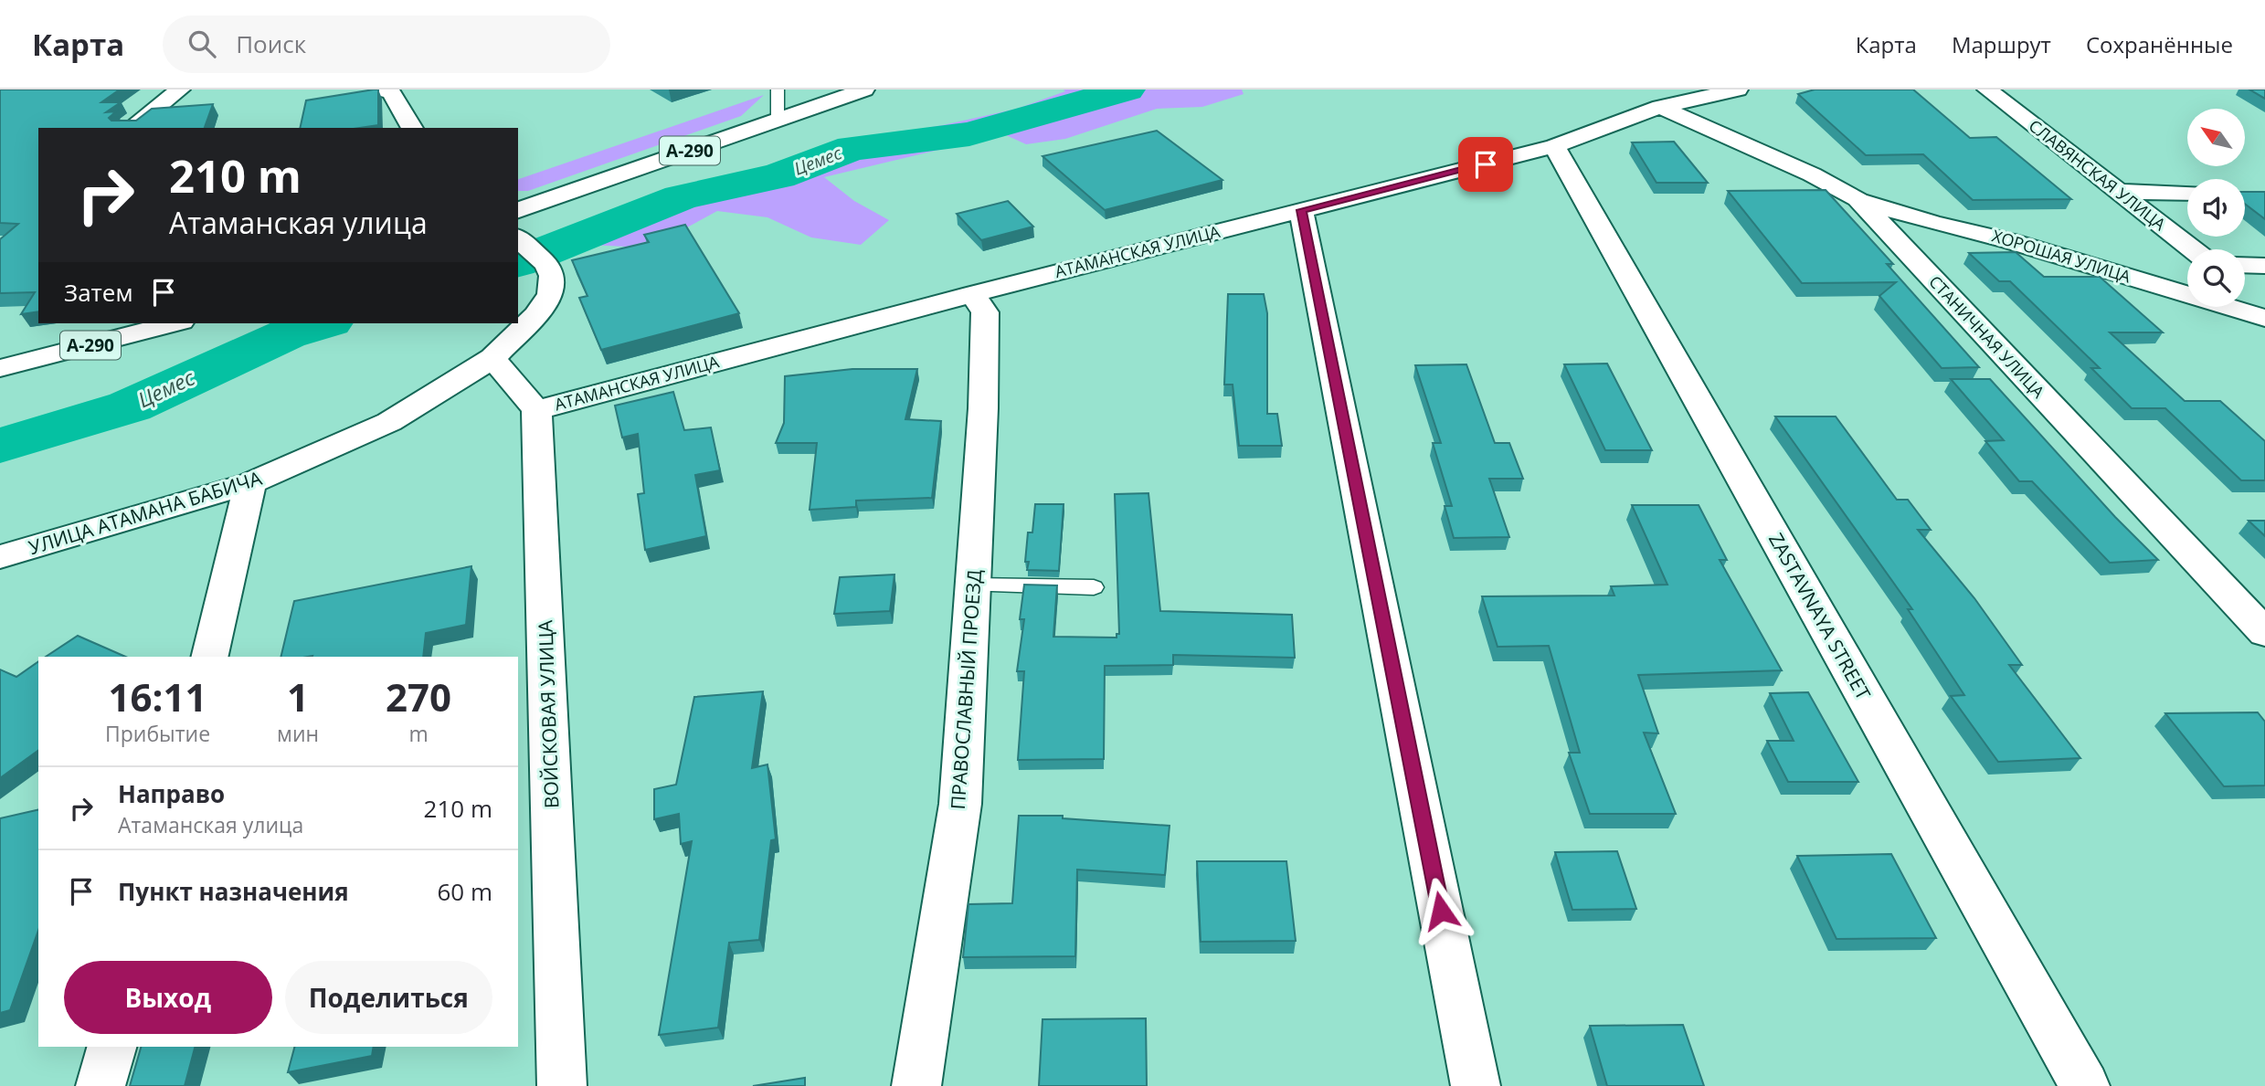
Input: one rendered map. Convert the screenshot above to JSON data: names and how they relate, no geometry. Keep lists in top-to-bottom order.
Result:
{
  "streets": {
    "main road": [
      "А-290",
      "СЛАВЯНСКАЯ УЛИЦА",
      "АТАМАНСКАЯ УЛИЦА",
      "ХОРОШАЯ УЛИЦА",
      "СТАНИЧНАЯ УЛИЦА",
      "УЛИЦА АТАМАНА БАБИЧА",
      "ZASTAVNAYA STREET",
      "ПРАВОСЛАВНЫЙ ПРОЕЗД",
      "ВОЙСКОВАЯ УЛИЦА"
    ]
  },
  "crossings": [
    ["АТАМАНСКАЯ УЛИЦА", "СТАНИЧНАЯ УЛИЦА"],
    ["АТАМАНСКАЯ УЛИЦА", "ZASTAVNAYA STREET"],
    ["АТАМАНСКАЯ УЛИЦА", "ПРАВОСЛАВНЫЙ ПРОЕЗД"],
    ["АТАМАНСКАЯ УЛИЦА", "ВОЙСКОВАЯ УЛИЦА"],
    ["ХОРОШАЯ УЛИЦА", "СТАНИЧНАЯ УЛИЦА"]
  ],
  "water": ["Цемес"],
  "north": "top left",
  "page": {
    "header": "Карта",
    "search": "Поиск",
    "nav": ["Карта", "Маршрут", "Сохранённые"],
    "turn": ["210 m", "Атаманская улица"],
    "then": "Затем",
    "eta": [
      "16:11",
      "Прибытие",
      "1",
      "мин",
      "270",
      "m"
    ],
    "list": [
      {
        "name": "Направо",
        "note": "Атаманская улица",
        "value": "210 m"
      },
      {
        "name": "Пункт назначения",
        "value": "60 m"
      }
    ],
    "buttons": ["Выход", "Поделиться"]
  }
}
